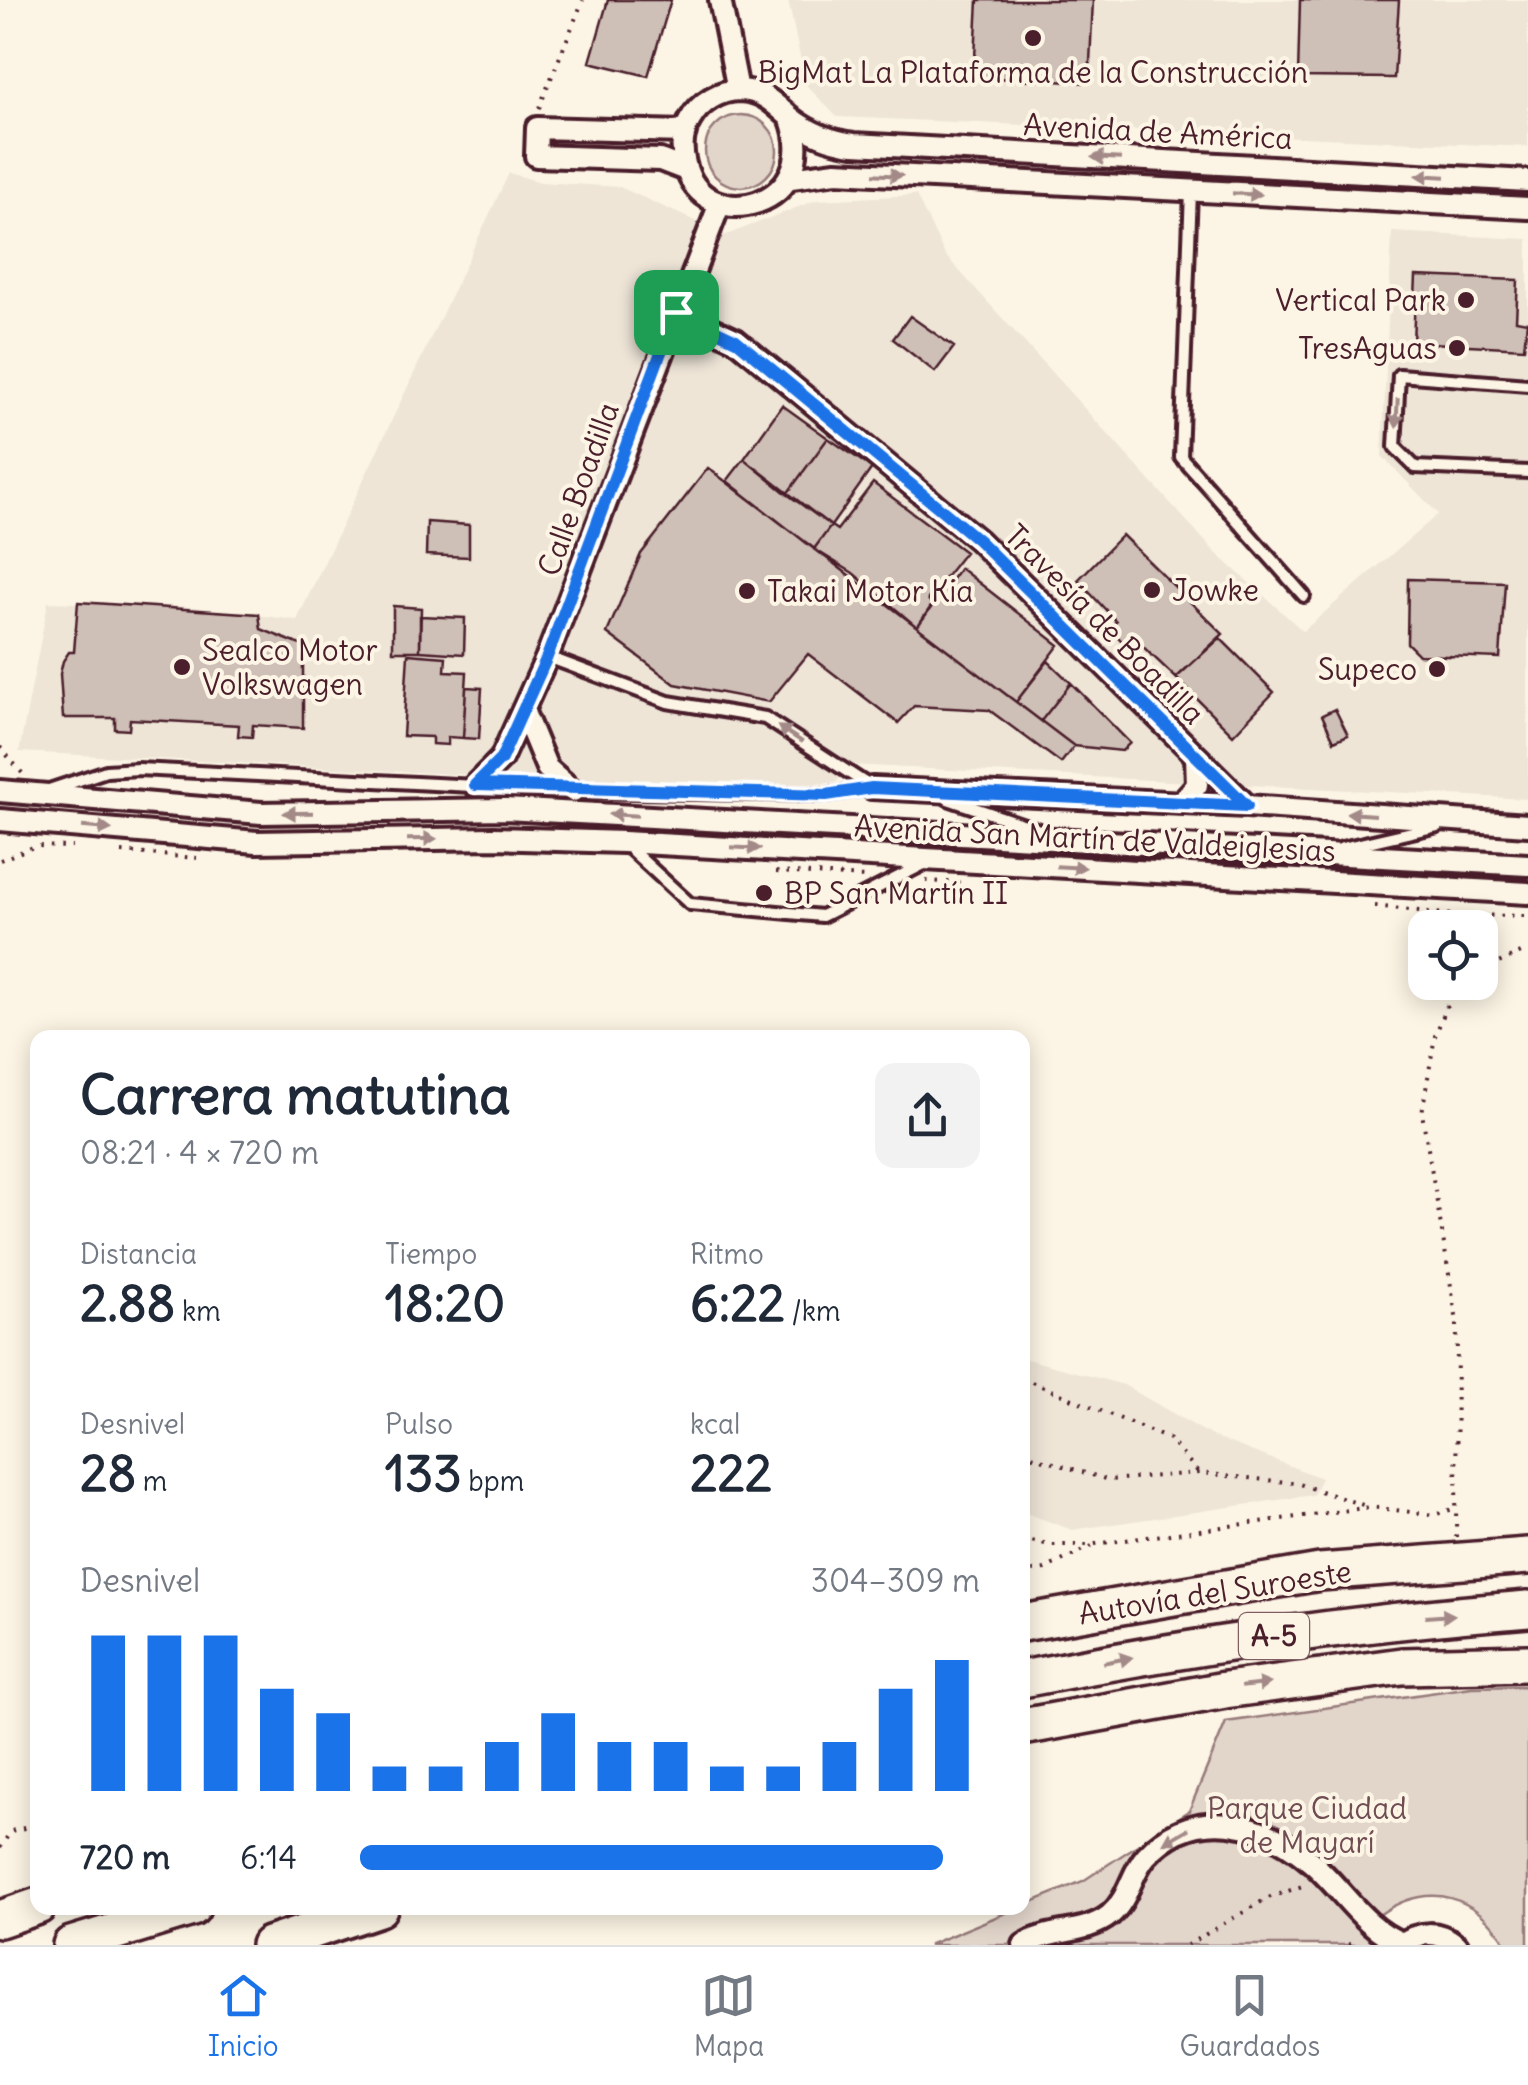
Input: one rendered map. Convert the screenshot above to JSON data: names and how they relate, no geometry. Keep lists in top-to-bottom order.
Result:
{
  "streets": {
    "highway": ["Autovía del Suroeste", "A-5"],
    "street": [
      "Avenida de América",
      "Calle Boadilla",
      "Travesía de Boadilla",
      "Avenida San Martín de Valdeiglesias"
    ]
  },
  "crossings": [
    ["Avenida de América", "Calle Boadilla"],
    ["Calle Boadilla", "Travesía de Boadilla"]
  ],
  "parks": ["Parque Ciudad de Mayarí"],
  "places": [
    "BigMat La Plataforma de la Construcción",
    "Vertical Park",
    "TresAguas",
    "Jowke",
    "Takai Motor Kia",
    "Sealco Motor Volkswagen",
    "Supeco",
    "BP San Martín II"
  ],
  "page": {
    "heading": ["Carrera matutina", "08:21 · 4 × 720 m"],
    "stats": [
      ["Distancia", "2.88 km"],
      ["Tiempo", "18:20"],
      ["Ritmo", "6:22 /km"],
      ["Desnivel", "28 m"],
      ["Pulso", "133 bpm"],
      ["kcal", "222"]
    ],
    "chart": ["Desnivel", "304–309 m"],
    "list": [
      {
        "name": "720 m",
        "note": "6:14"
      }
    ],
    "tabs": ["Inicio", "Mapa", "Guardados"]
  }
}
